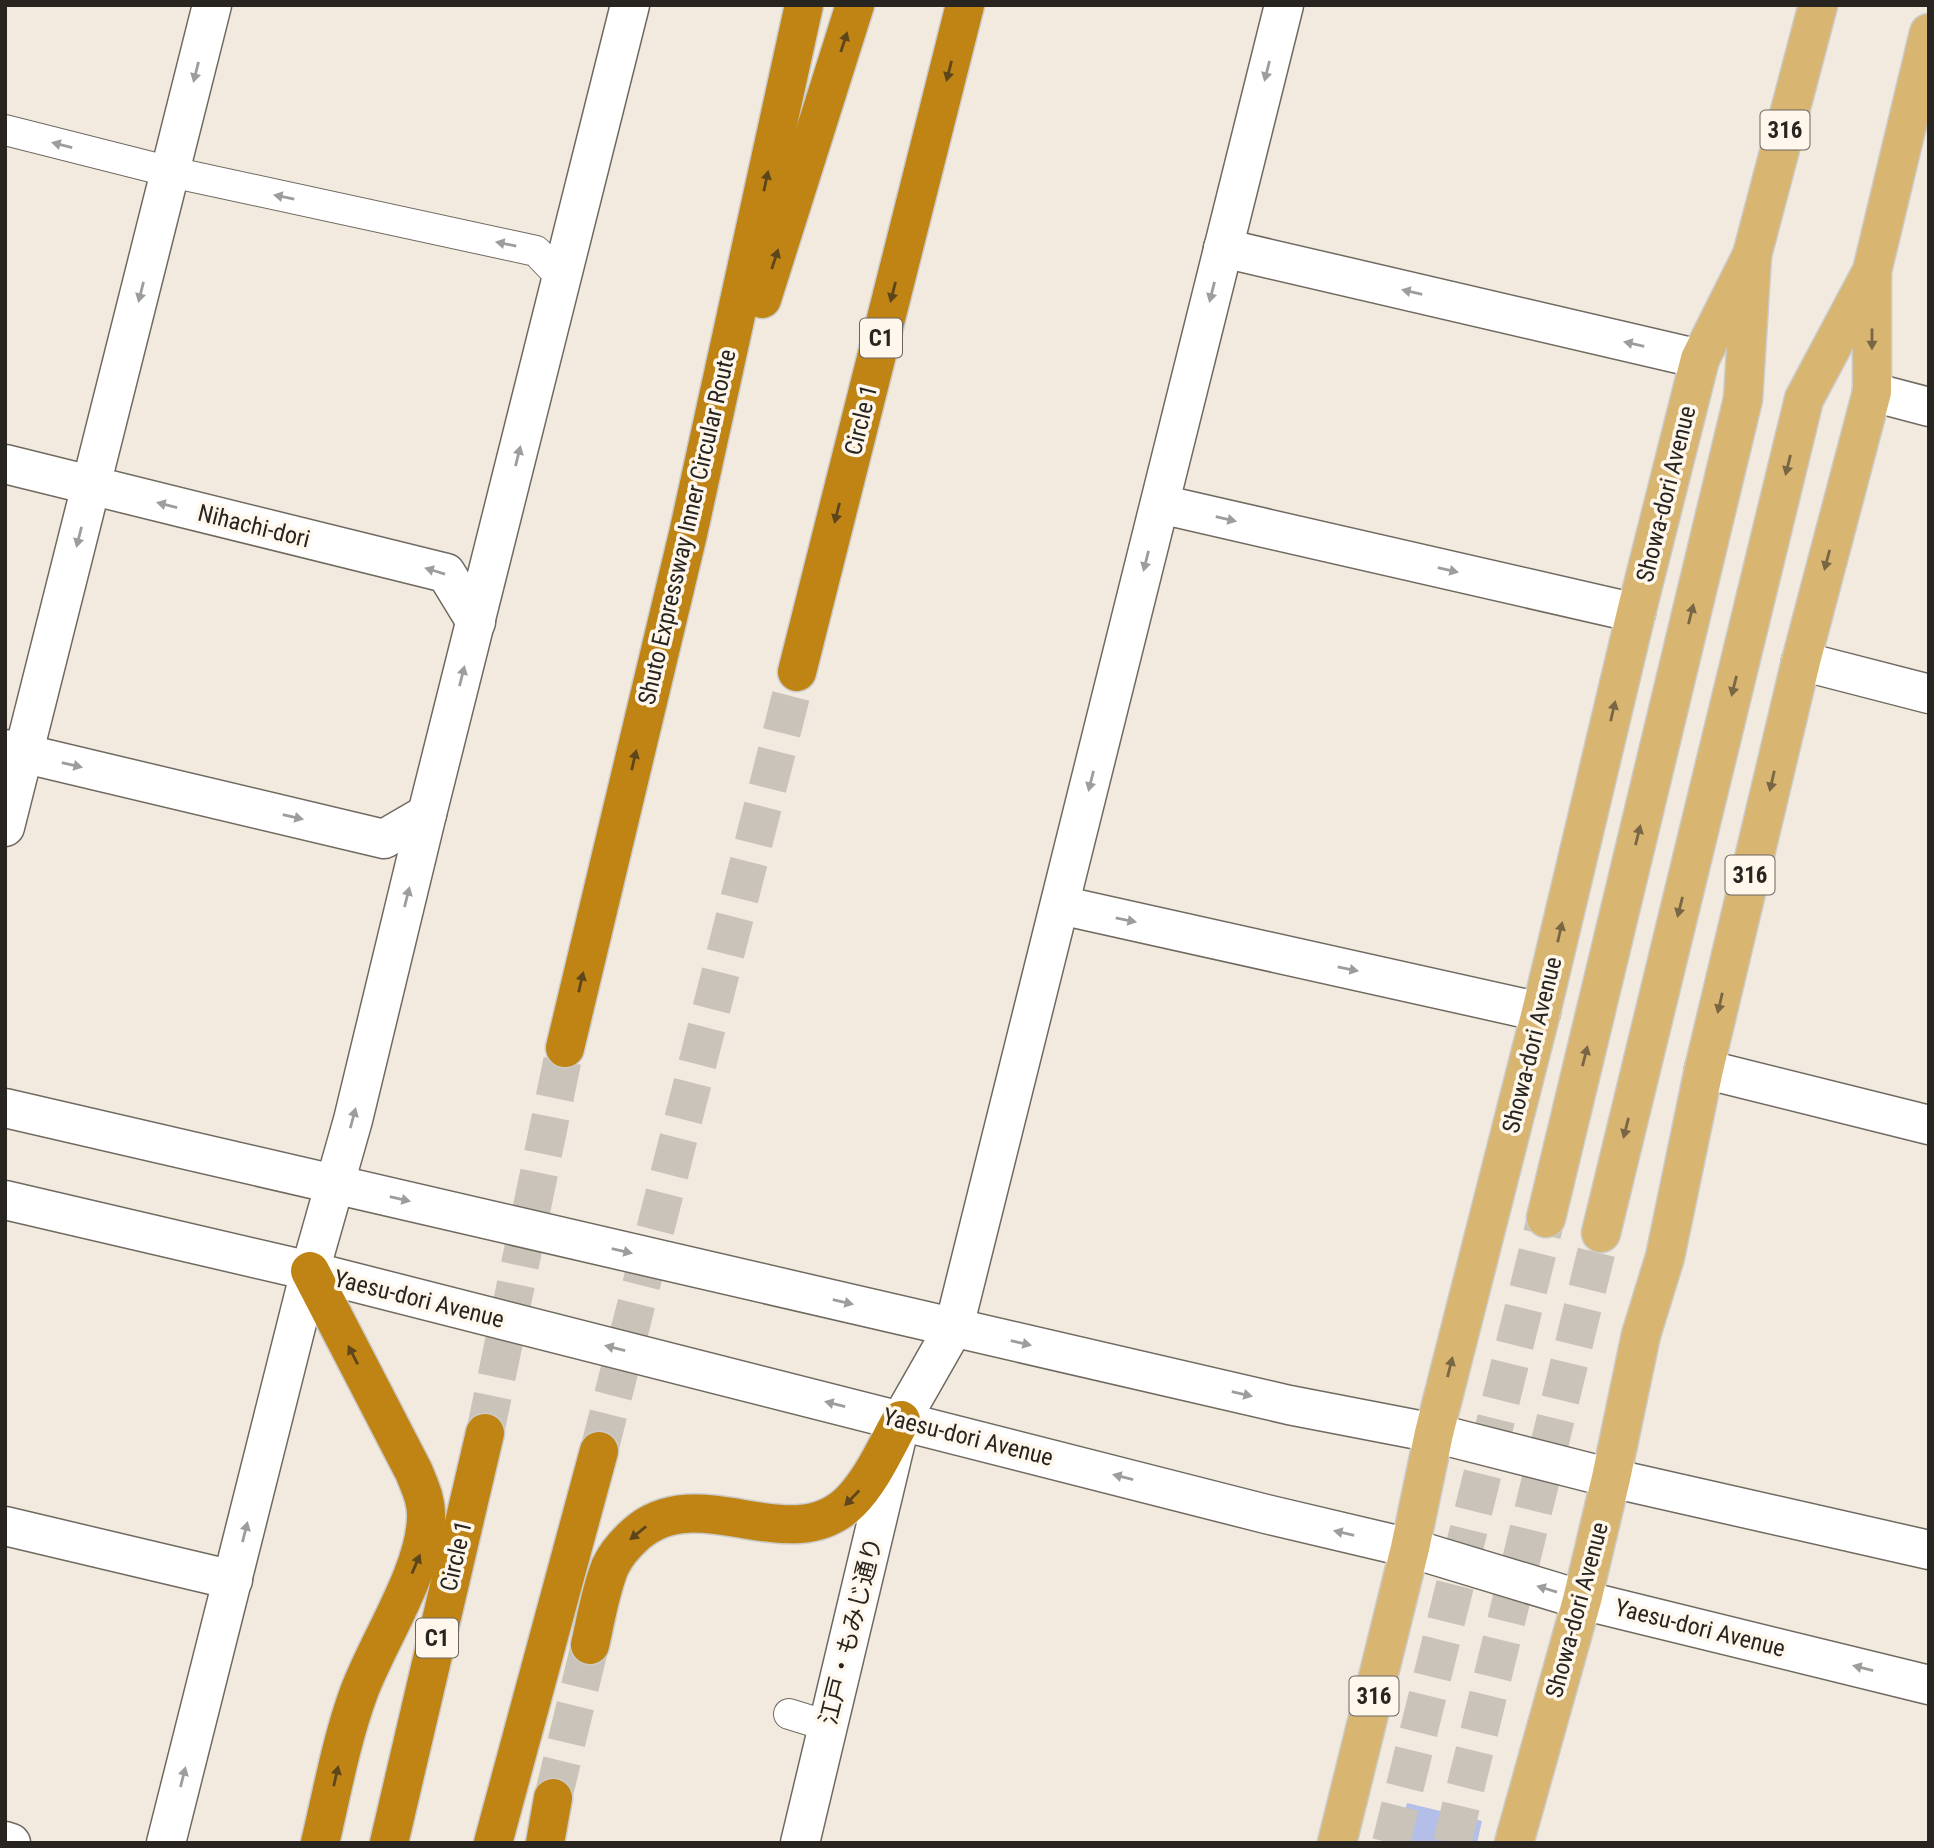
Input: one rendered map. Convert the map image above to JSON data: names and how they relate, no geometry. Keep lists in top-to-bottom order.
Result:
{
  "streets": {
    "highway": ["C1", "Circle 1", "Shuto Expressway Inner Circular Route"],
    "main road": ["316", "Showa-dori Avenue"],
    "street": ["Nihachi-dori", "Yaesu-dori Avenue", "江戸・もみじ通り"]
  },
  "crossings": [
    ["Showa-dori Avenue", "Yaesu-dori Avenue"],
    ["Yaesu-dori Avenue", "江戸・もみじ通り"]
  ],
  "one_way": ["江戸・もみじ通り"]
}
